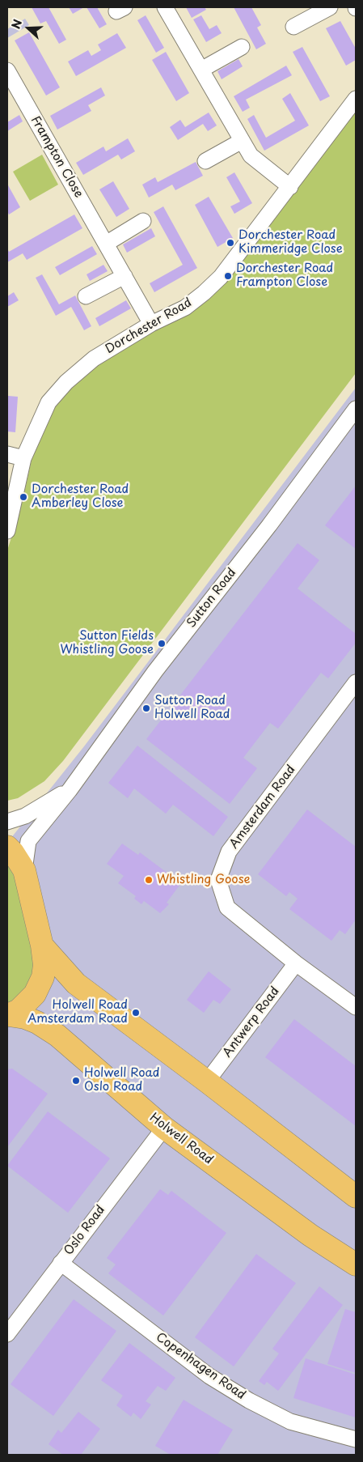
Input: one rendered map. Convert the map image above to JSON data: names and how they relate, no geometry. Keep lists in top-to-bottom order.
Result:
{
  "streets": {
    "highway": ["Holwell Road"],
    "street": [
      "Frampton Close",
      "Dorchester Road",
      "Sutton Road",
      "Amsterdam Road",
      "Antwerp Road",
      "Oslo Road",
      "Copenhagen Road"
    ]
  },
  "crossings": [
    ["Frampton Close", "Dorchester Road"],
    ["Amsterdam Road", "Antwerp Road"],
    ["Holwell Road", "Oslo Road"],
    ["Oslo Road", "Copenhagen Road"]
  ],
  "places": [
    "Dorchester Road Kimmeridge Close",
    "Dorchester Road Frampton Close",
    "Dorchester Road Amberley Close",
    "Sutton Fields Whistling Goose",
    "Sutton Road Holwell Road",
    "Whistling Goose",
    "Holwell Road Amsterdam Road",
    "Holwell Road Oslo Road"
  ],
  "north": "left"
}
